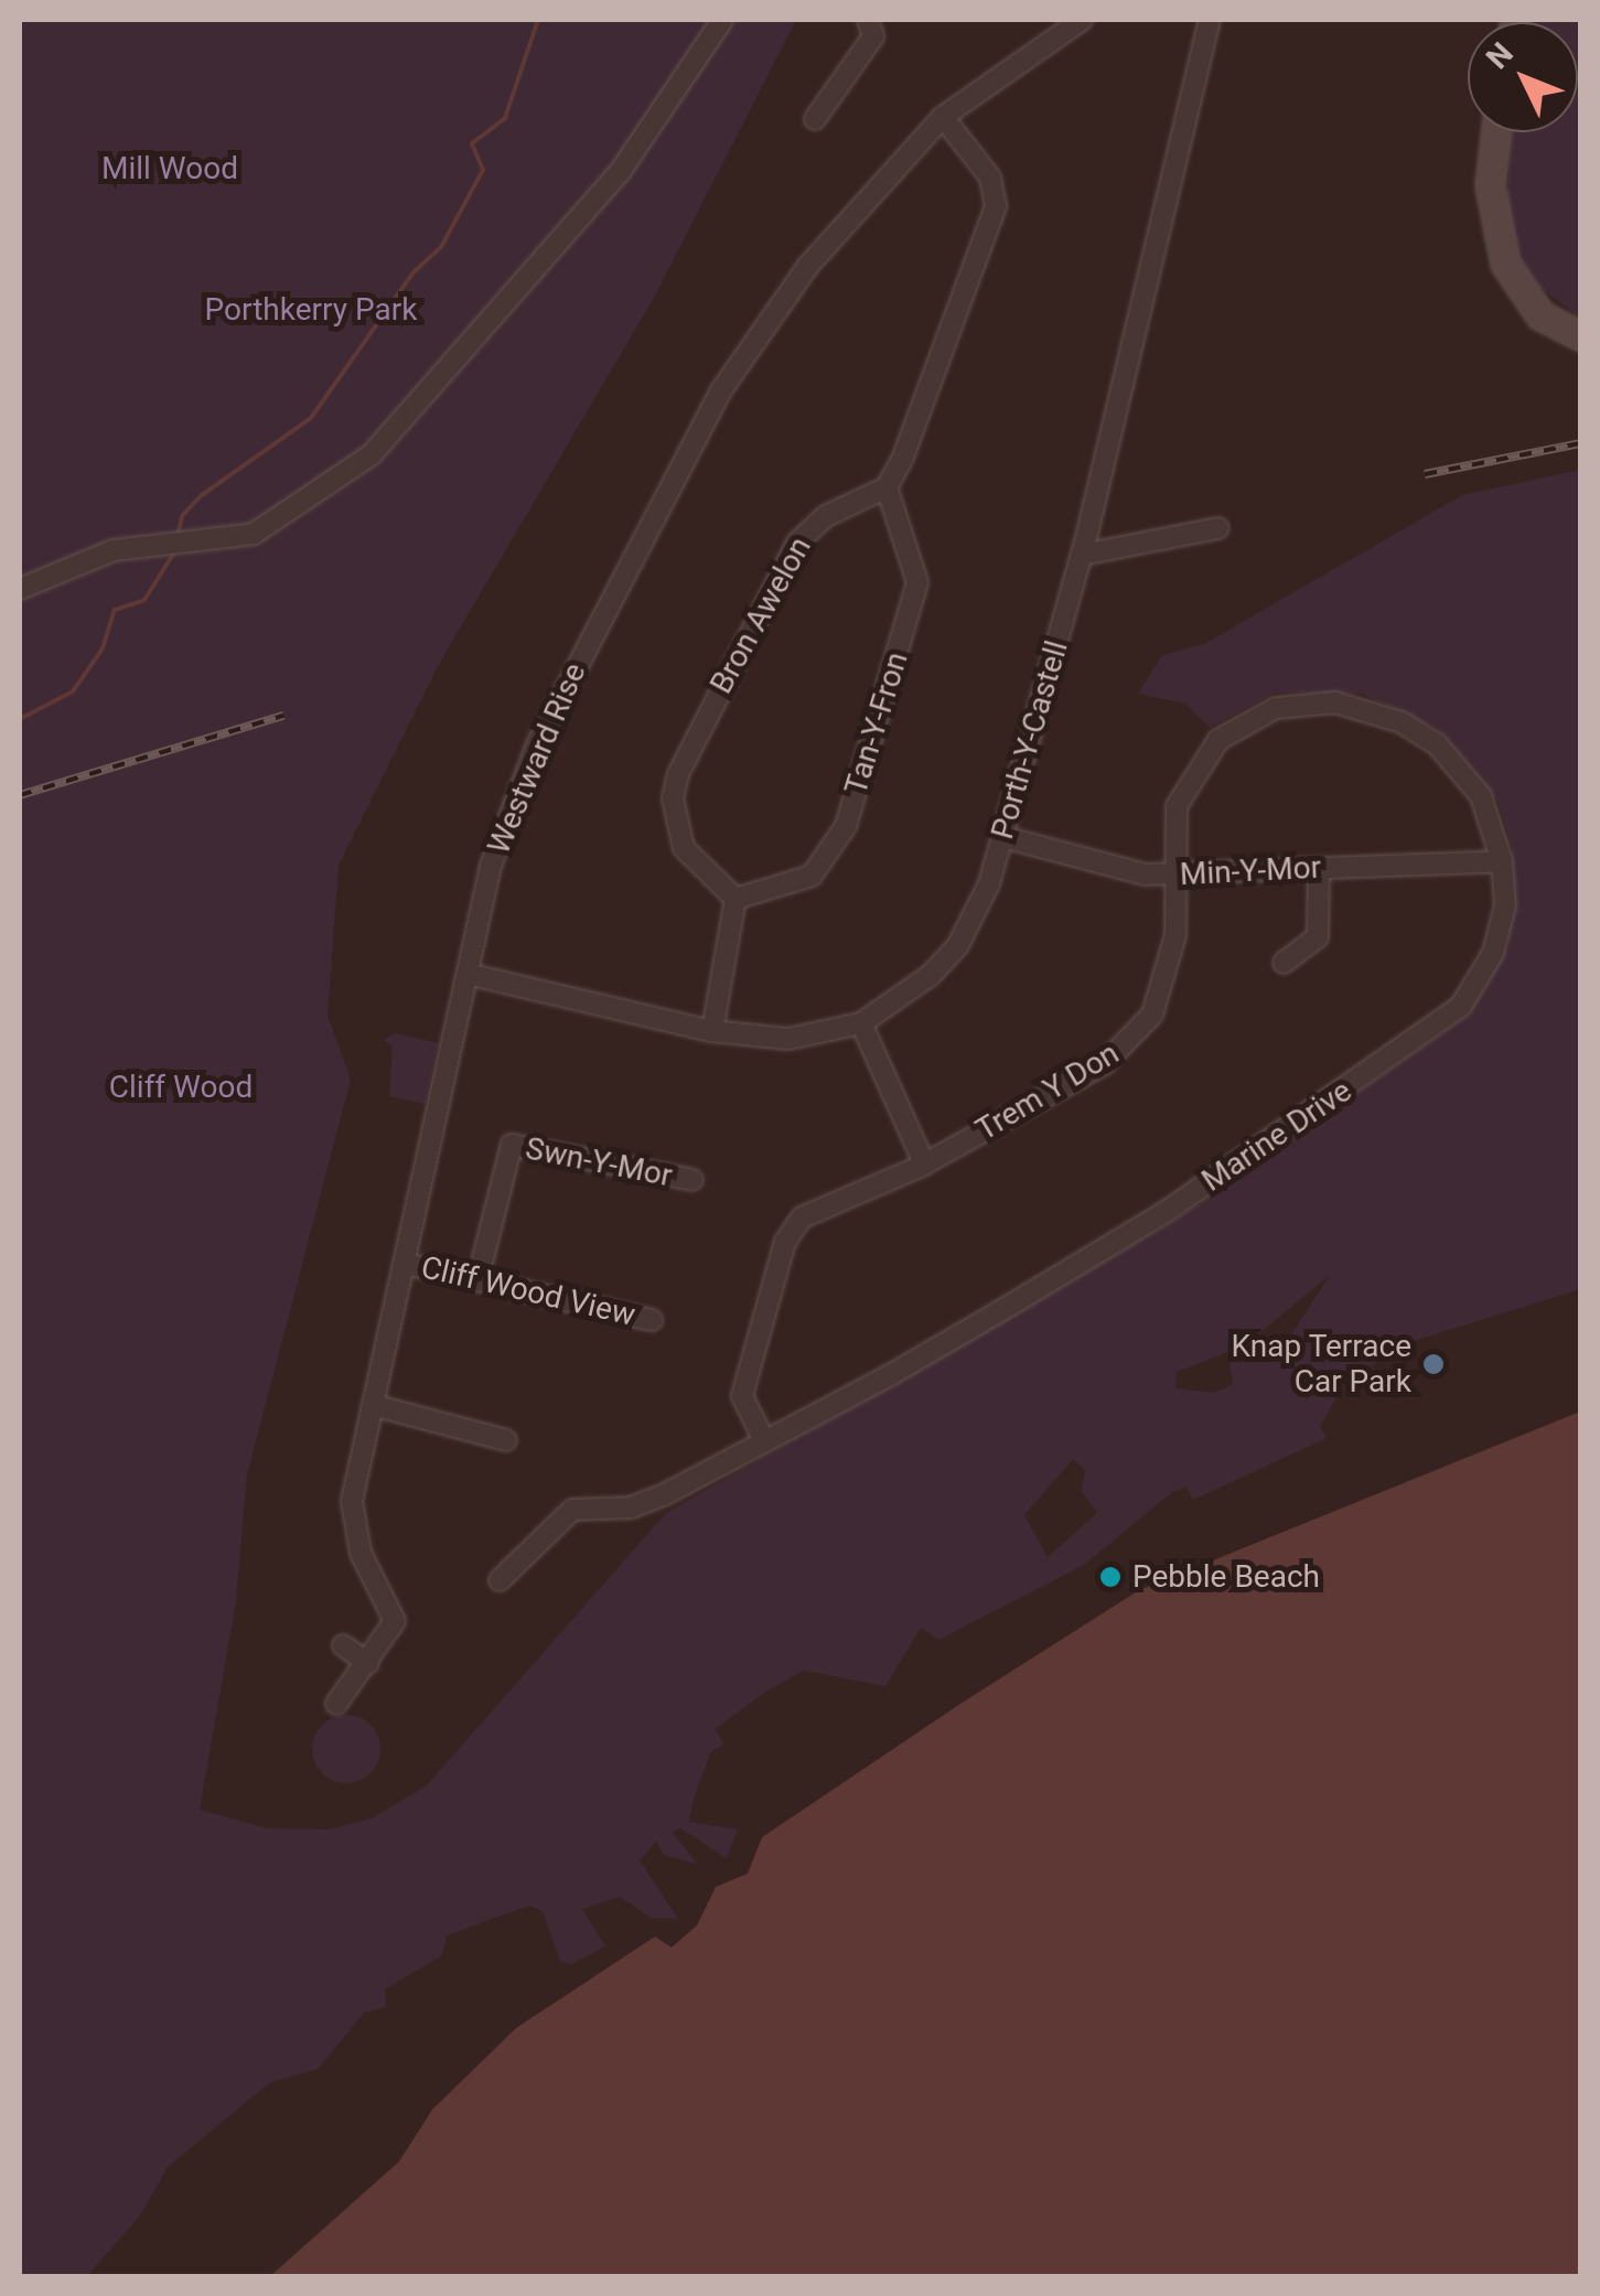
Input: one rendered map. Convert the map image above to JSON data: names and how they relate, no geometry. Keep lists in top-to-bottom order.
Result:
{
  "streets": {
    "street": [
      "Bron Awelon",
      "Tan-Y-Fron",
      "Porth-Y-Castell",
      "Westward Rise",
      "Min-Y-Mor",
      "Trem Y Don",
      "Marine Drive",
      "Swn-Y-Mor",
      "Cliff Wood View"
    ]
  },
  "crossings": [
    ["Bron Awelon", "Tan-Y-Fron"],
    ["Porth-Y-Castell", "Westward Rise"],
    ["Porth-Y-Castell", "Min-Y-Mor"],
    ["Westward Rise", "Cliff Wood View"],
    ["Min-Y-Mor", "Trem Y Don"],
    ["Min-Y-Mor", "Marine Drive"],
    ["Trem Y Don", "Marine Drive"],
    ["Swn-Y-Mor", "Cliff Wood View"]
  ],
  "parks": ["Mill Wood", "Porthkerry Park", "Cliff Wood"],
  "places": ["Knap Terrace Car Park", "Pebble Beach"],
  "north": "top left"
}
